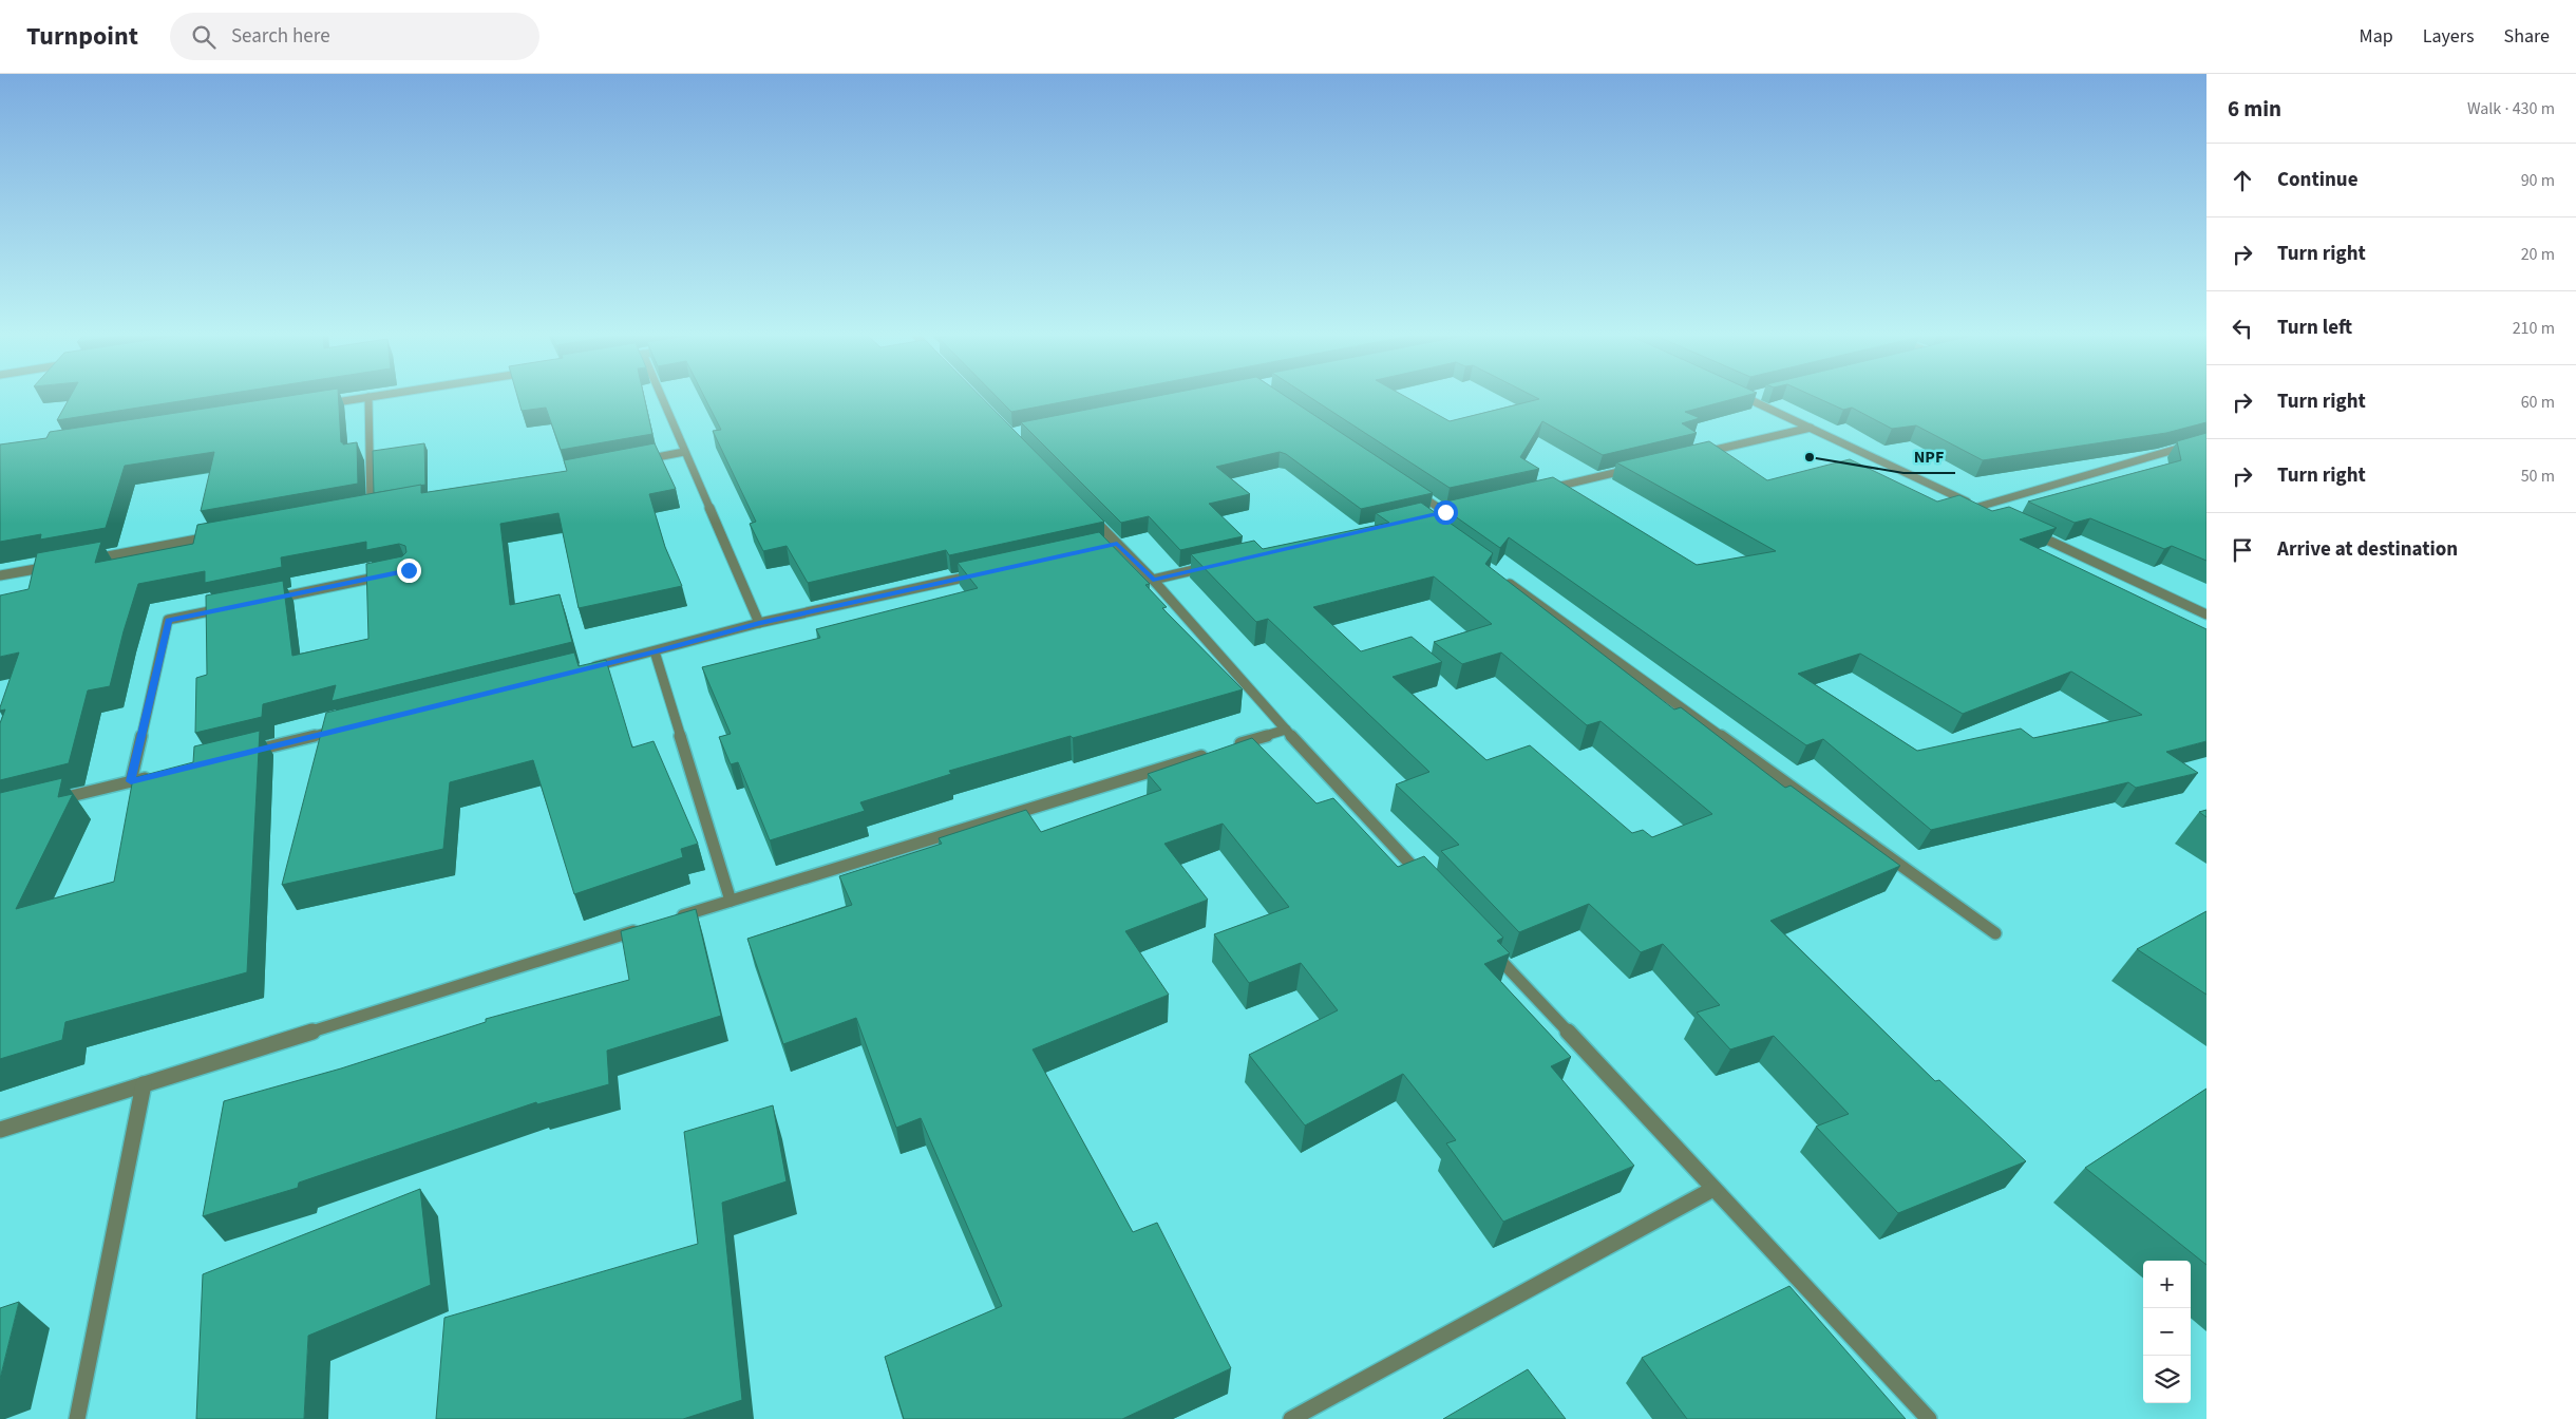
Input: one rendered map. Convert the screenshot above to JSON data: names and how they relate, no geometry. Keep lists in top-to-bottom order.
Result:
{
  "places": ["NPF"],
  "page": {
    "header": "Turnpoint",
    "search": "Search here",
    "nav": ["Map", "Layers", "Share"],
    "heading": ["6 min", "Walk · 430 m"],
    "list": [
      ["Continue", "90 m"],
      ["Turn right", "20 m"],
      ["Turn left", "210 m"],
      ["Turn right", "60 m"],
      ["Turn right", "50 m"],
      "Arrive at destination"
    ],
    "map_buttons": ["+", "−"]
  }
}
